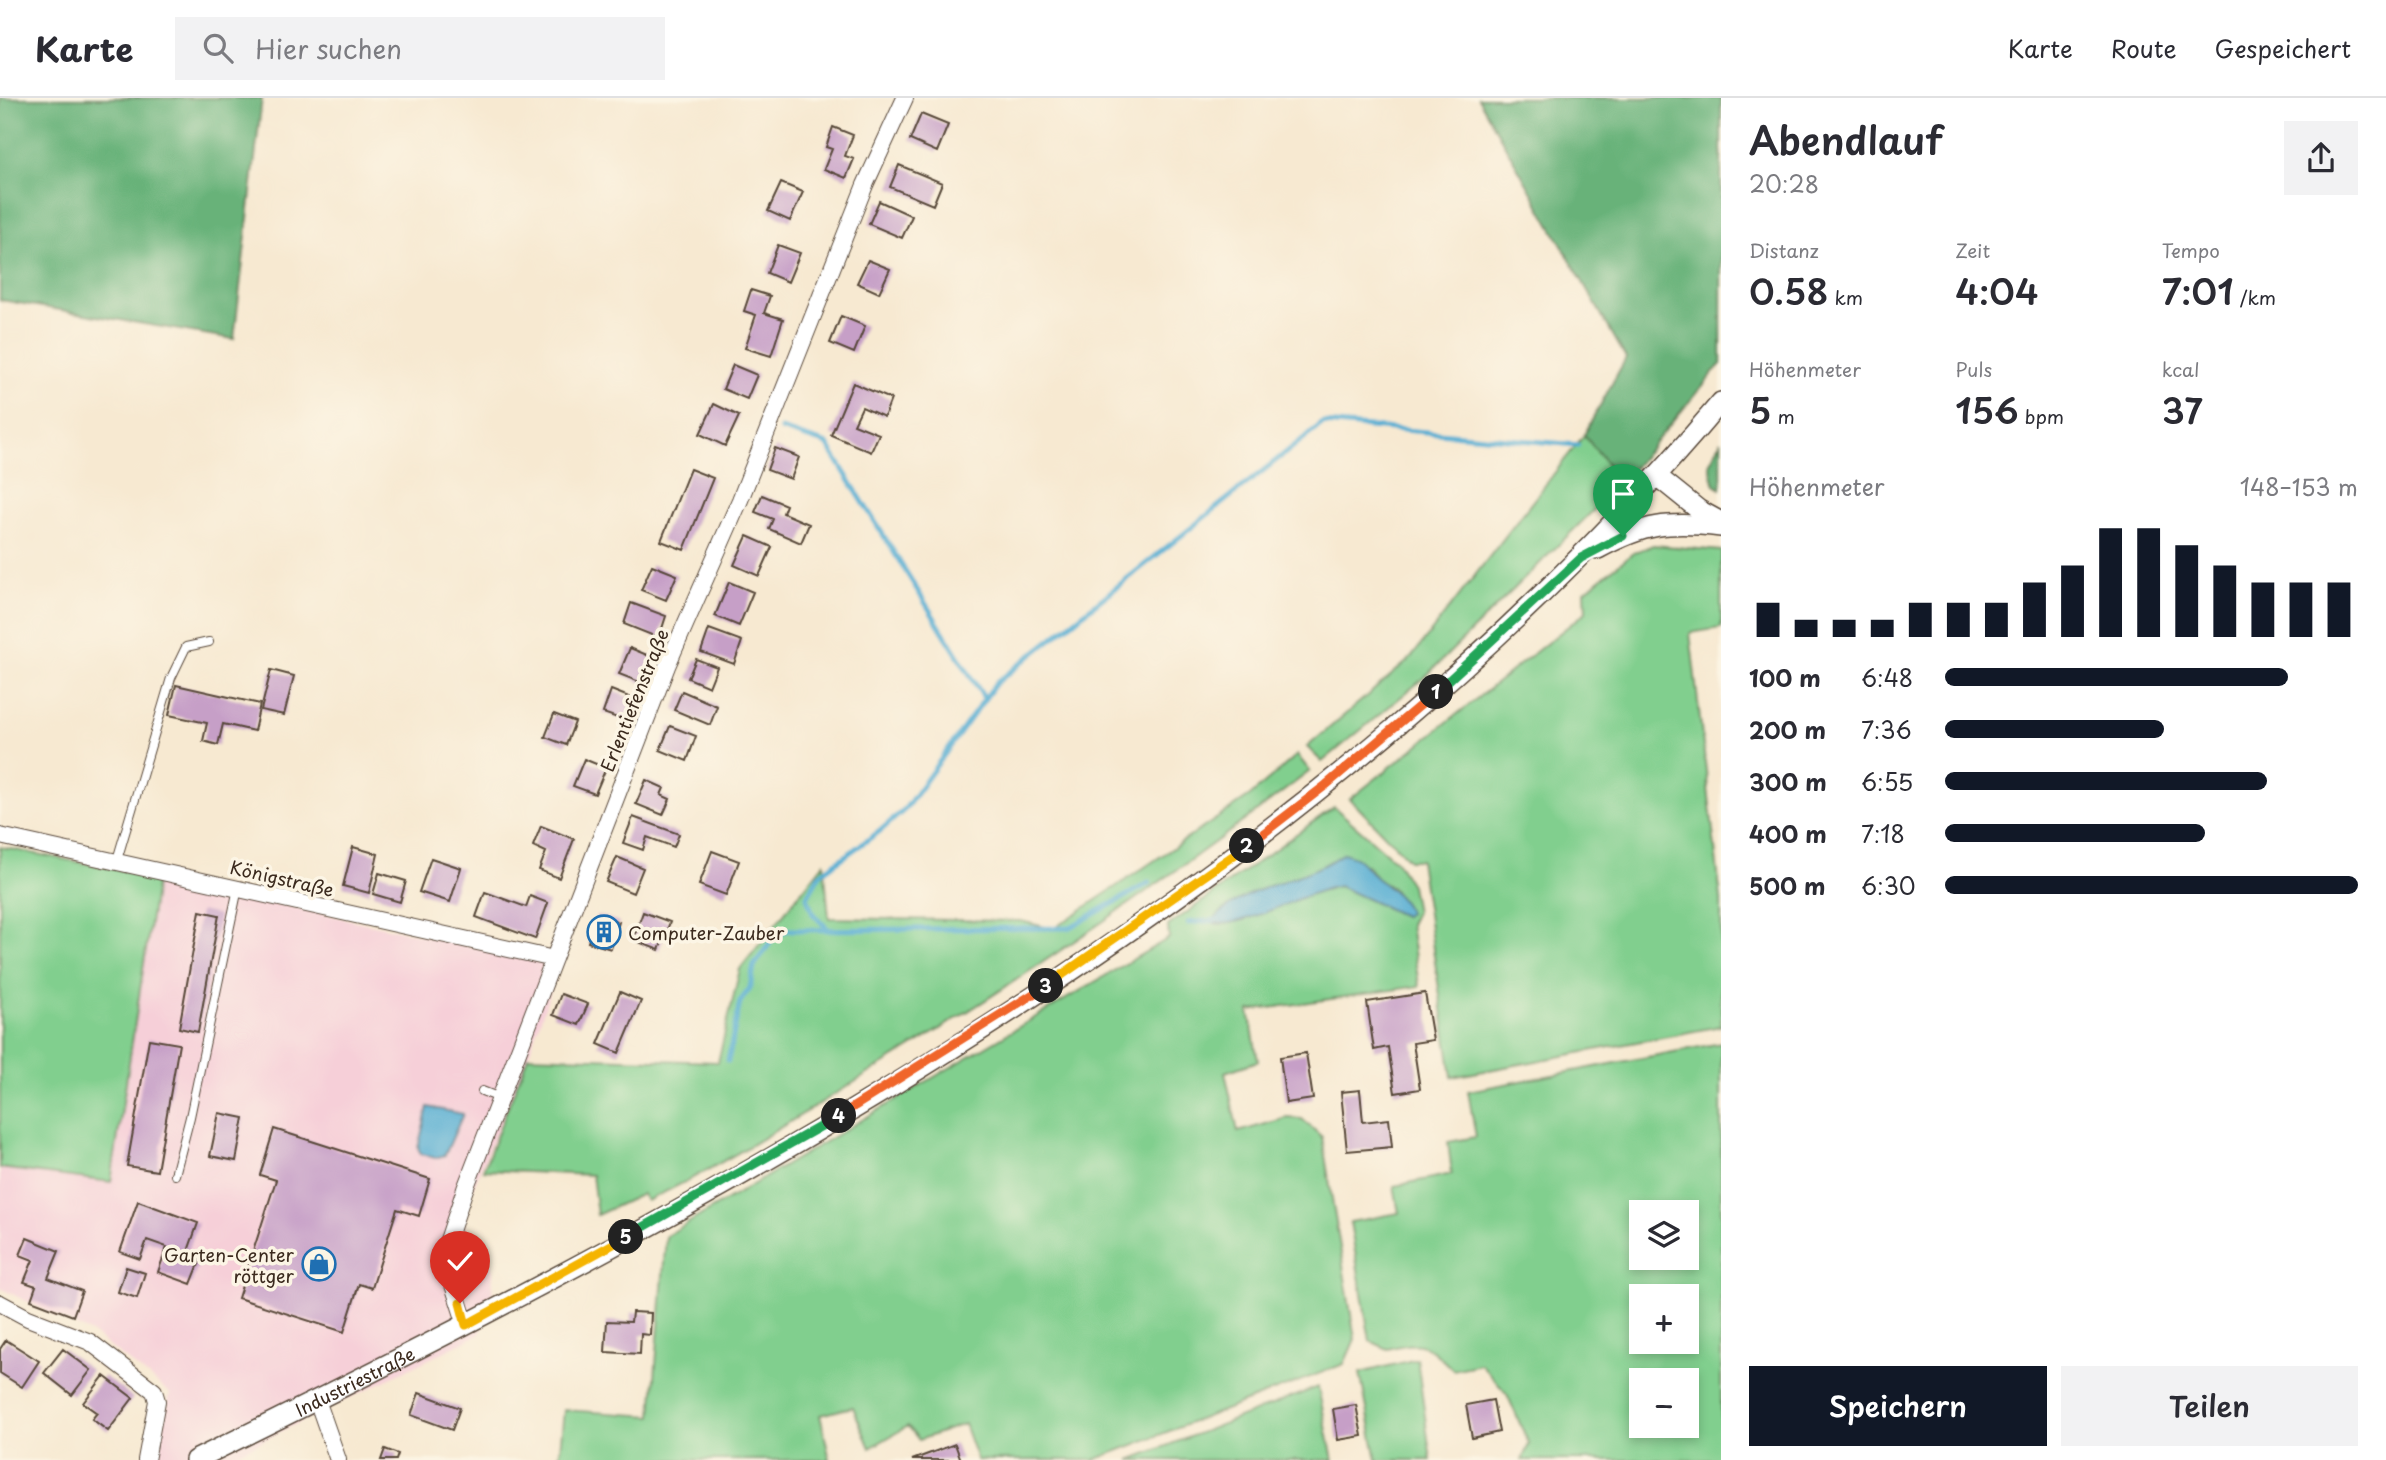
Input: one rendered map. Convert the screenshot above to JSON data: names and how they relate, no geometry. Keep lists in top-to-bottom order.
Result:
{
  "streets": {
    "street": ["Erlentiefenstraße", "Königstraße", "Industriestraße"]
  },
  "crossings": [
    ["Erlentiefenstraße", "Königstraße"],
    ["Erlentiefenstraße", "Industriestraße"]
  ],
  "places": {
    "building": ["Computer-Zauber"],
    "shop": ["Garten-Center röttger"]
  },
  "page": {
    "header": "Karte",
    "search": "Hier suchen",
    "nav": ["Karte", "Route", "Gespeichert"],
    "heading": ["Abendlauf", "20:28"],
    "stats": [
      ["Distanz", "0.58 km"],
      ["Zeit", "4:04"],
      ["Tempo", "7:01 /km"],
      ["Höhenmeter", "5 m"],
      ["Puls", "156 bpm"],
      ["kcal", "37"]
    ],
    "chart": ["Höhenmeter", "148–153 m"],
    "list": [
      {
        "name": "100 m",
        "note": "6:48"
      },
      {
        "name": "200 m",
        "note": "7:36"
      },
      {
        "name": "300 m",
        "note": "6:55"
      },
      {
        "name": "400 m",
        "note": "7:18"
      },
      {
        "name": "500 m",
        "note": "6:30"
      }
    ],
    "pins": [
      "1",
      "2",
      "3",
      "4",
      "5"
    ],
    "map_buttons": ["+", "−"],
    "buttons": ["Speichern", "Teilen"]
  }
}
